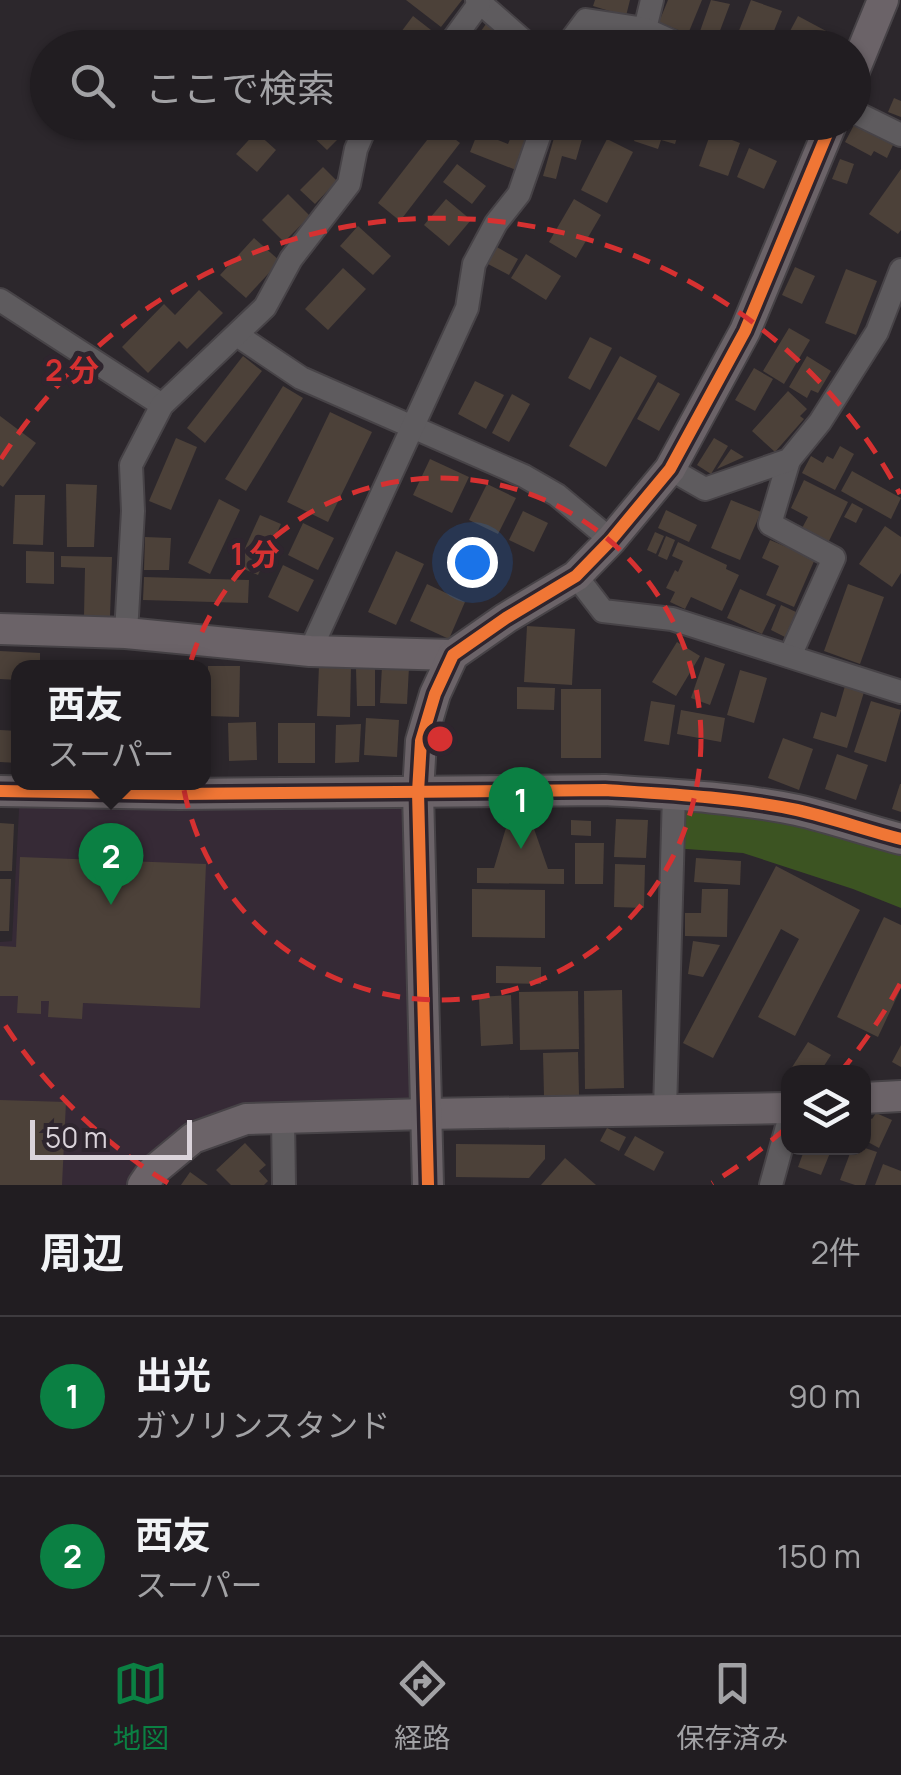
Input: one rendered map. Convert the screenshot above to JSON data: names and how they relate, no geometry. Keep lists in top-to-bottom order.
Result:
{
  "scale_bar": "50 m",
  "page": {
    "search": "ここで検索",
    "popup": ["西友", "スーパー"],
    "pins": ["1", "2"],
    "scale": "50 m",
    "heading": ["周辺", "2件"],
    "list": [
      {
        "mark": "1",
        "name": "出光",
        "note": "ガソリンスタンド",
        "value": "90 m"
      },
      {
        "mark": "2",
        "name": "西友",
        "note": "スーパー",
        "value": "150 m"
      }
    ],
    "nav": ["地図", "経路", "保存済み"]
  },
  "rings": ["2 分", "1 分"]
}
